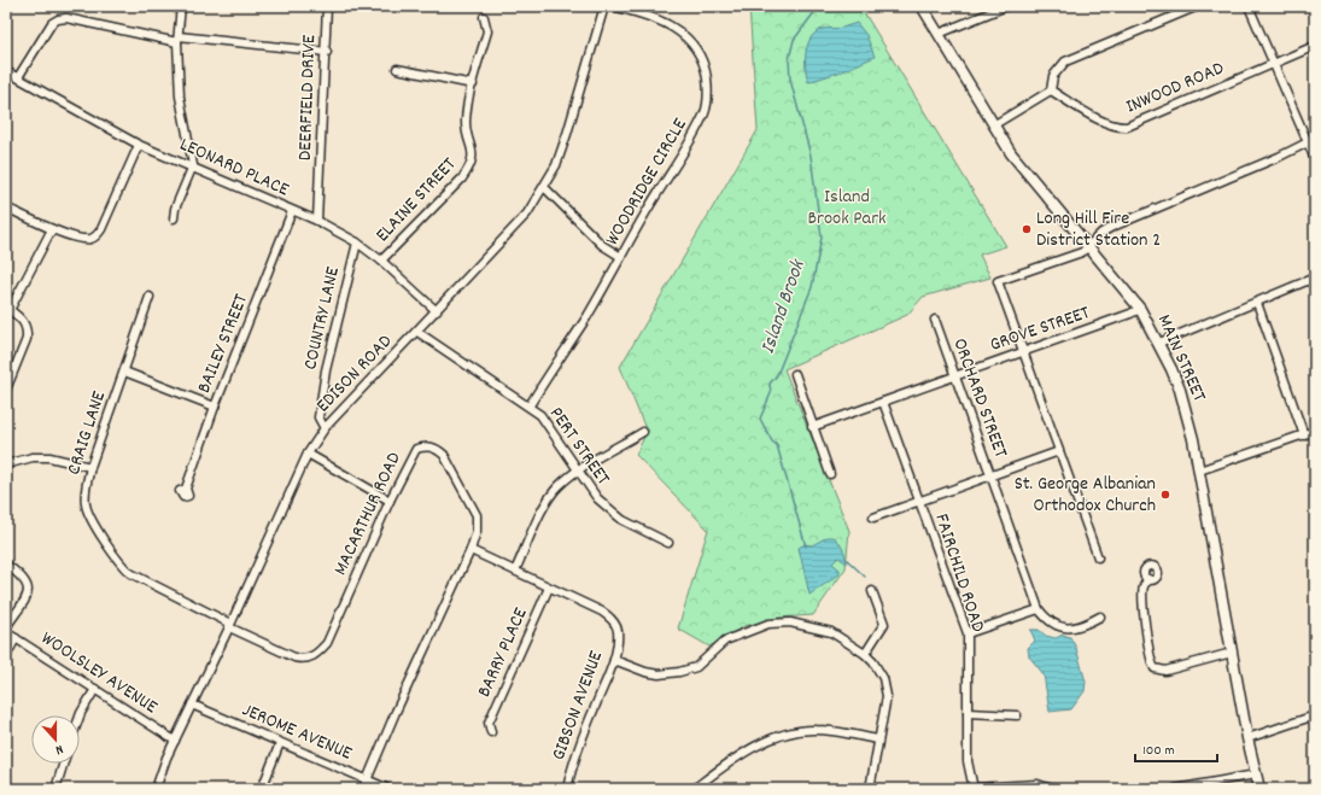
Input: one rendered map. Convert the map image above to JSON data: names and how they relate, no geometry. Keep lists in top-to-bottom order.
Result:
{
  "streets": {
    "main road": ["MAIN STREET"],
    "street": [
      "INWOOD ROAD",
      "DEERFIELD DRIVE",
      "LEONARD PLACE",
      "WOODRIDGE CIRCLE",
      "ELAINE STREET",
      "COUNTRY LANE",
      "GROVE STREET",
      "BAILEY STREET",
      "EDISON ROAD",
      "ORCHARD STREET",
      "CRAIG LANE",
      "PERT STREET",
      "MACARTHUR ROAD",
      "FAIRCHILD ROAD",
      "BARRY PLACE",
      "WOOLSLEY AVENUE",
      "GIBSON AVENUE",
      "JEROME AVENUE"
    ]
  },
  "crossings": [
    ["DEERFIELD DRIVE", "LEONARD PLACE"],
    ["LEONARD PLACE", "ELAINE STREET"],
    ["LEONARD PLACE", "COUNTRY LANE"],
    ["LEONARD PLACE", "BAILEY STREET"],
    ["LEONARD PLACE", "EDISON ROAD"],
    ["WOODRIDGE CIRCLE", "PERT STREET"],
    ["COUNTRY LANE", "EDISON ROAD"],
    ["GROVE STREET", "MAIN STREET"],
    ["GROVE STREET", "ORCHARD STREET"],
    ["GROVE STREET", "FAIRCHILD ROAD"],
    ["EDISON ROAD", "CRAIG LANE"],
    ["EDISON ROAD", "PERT STREET"],
    ["EDISON ROAD", "MACARTHUR ROAD"],
    ["EDISON ROAD", "WOOLSLEY AVENUE"],
    ["EDISON ROAD", "JEROME AVENUE"],
    ["CRAIG LANE", "MACARTHUR ROAD"],
    ["MACARTHUR ROAD", "GIBSON AVENUE"],
    ["MACARTHUR ROAD", "JEROME AVENUE"],
    ["BARRY PLACE", "GIBSON AVENUE"]
  ],
  "water": ["Island Brook"],
  "parks": ["Island Brook Park"],
  "places": ["Long Hill Fire District Station 2", "St. George Albanian Orthodox Church"],
  "scale_bar": "100 m",
  "north": "bottom"
}
